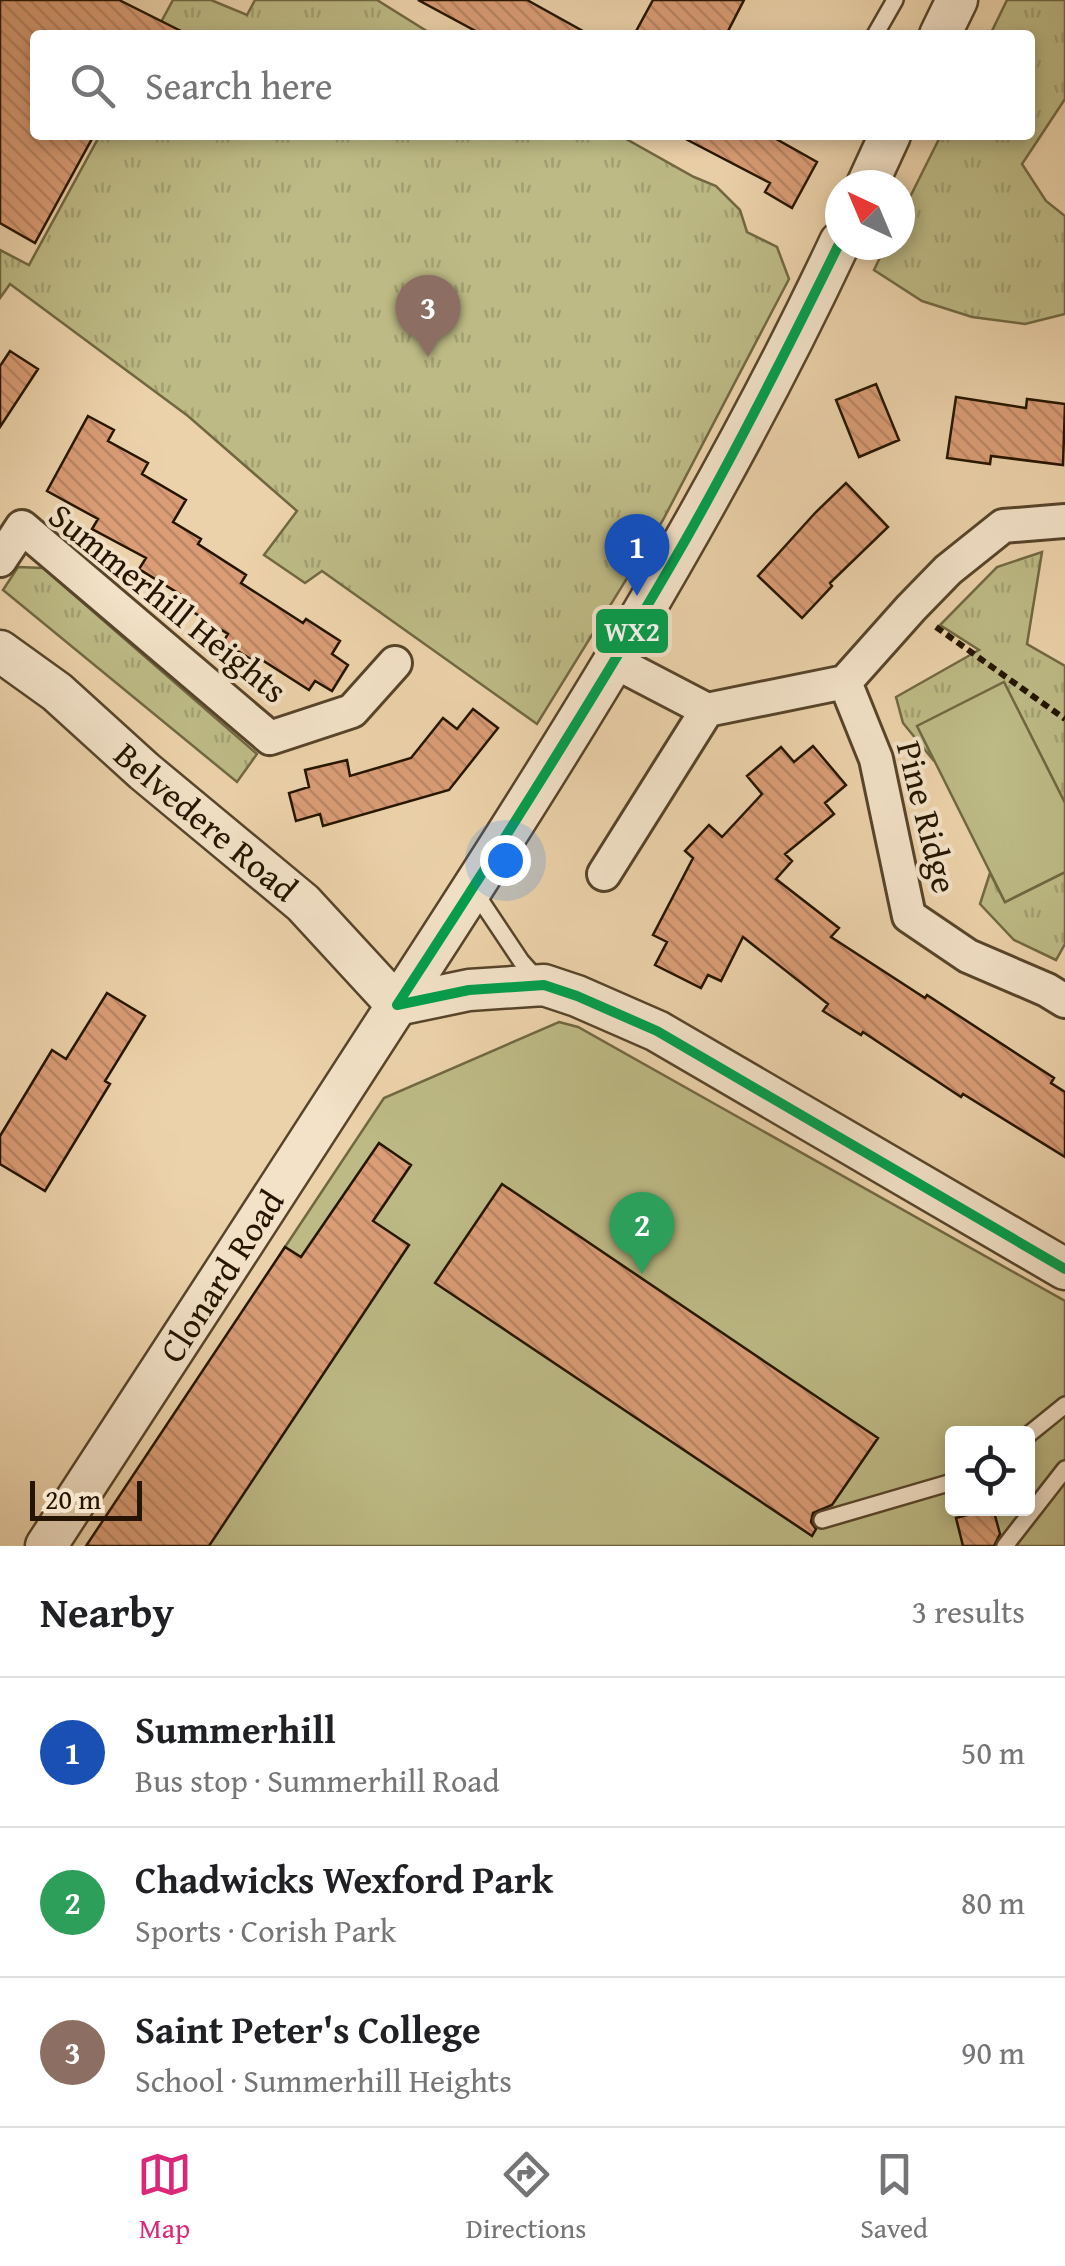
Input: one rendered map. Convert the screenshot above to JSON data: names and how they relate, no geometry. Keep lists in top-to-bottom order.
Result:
{
  "streets": {
    "street": [
      "Summerhill Heights",
      "Pine Ridge",
      "Belvedere Road",
      "Clonard Road"
    ]
  },
  "crossings": [
    ["Belvedere Road", "Clonard Road"]
  ],
  "lines": ["transit line WX2"],
  "scale_bar": "20 m",
  "north": "top left",
  "page": {
    "search": "Search here",
    "pins": ["3", "1", "2"],
    "scale": "20 m",
    "heading": ["Nearby", "3 results"],
    "list": [
      {
        "mark": "1",
        "name": "Summerhill",
        "note": "Bus stop · Summerhill Road",
        "value": "50 m"
      },
      {
        "mark": "2",
        "name": "Chadwicks Wexford Park",
        "note": "Sports · Corish Park",
        "value": "80 m"
      },
      {
        "mark": "3",
        "name": "Saint Peter's College",
        "note": "School · Summerhill Heights",
        "value": "90 m"
      }
    ],
    "nav": ["Map", "Directions", "Saved"]
  }
}
